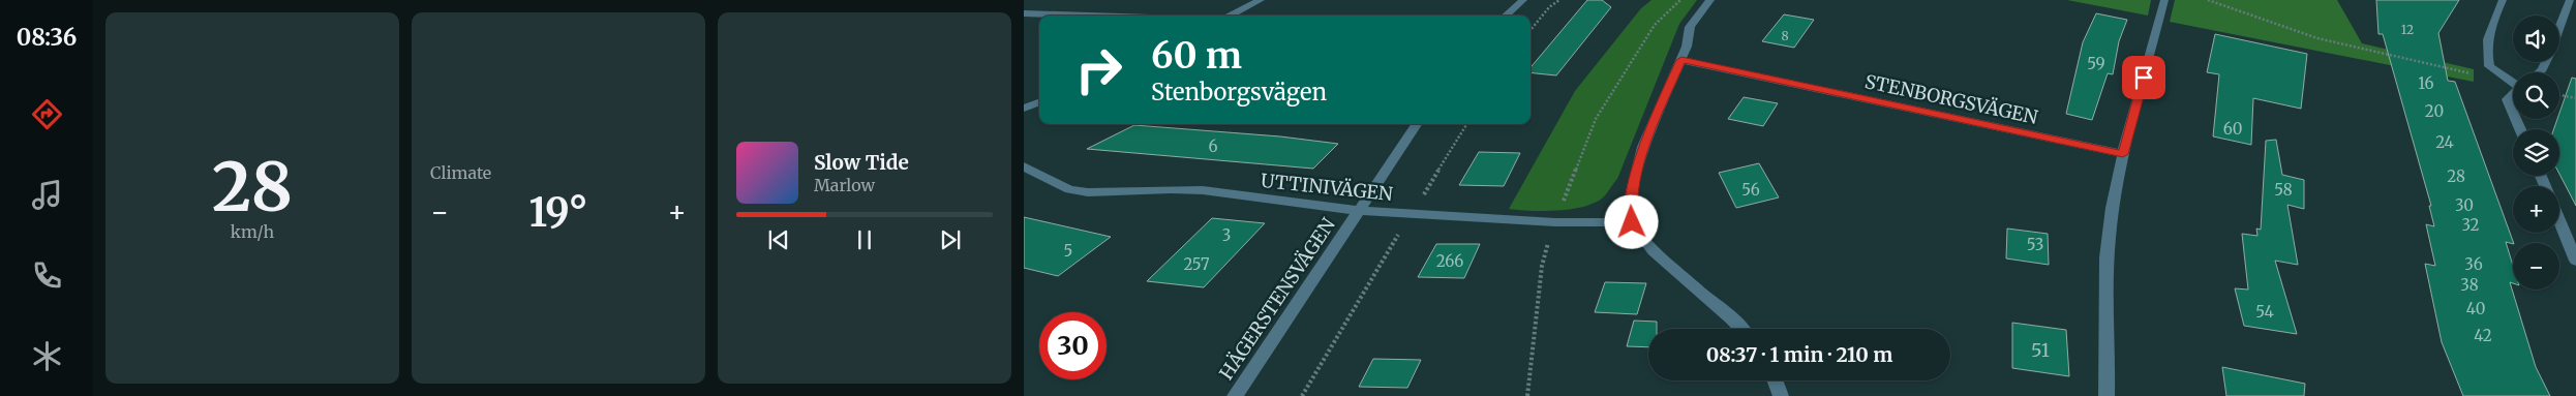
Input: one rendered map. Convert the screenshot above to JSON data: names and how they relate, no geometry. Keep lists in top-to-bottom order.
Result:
{
  "streets": {
    "street": ["STENBORGSVÄGEN", "UTTINIVÄGEN", "HÄGERSTENSVÄGEN"]
  },
  "crossings": [
    ["UTTINIVÄGEN", "HÄGERSTENSVÄGEN"]
  ],
  "house_numbers": [
    "12",
    "8",
    "59",
    "16",
    "20",
    "60",
    "24",
    "6",
    "28",
    "56",
    "58",
    "30",
    "32",
    "3",
    "53",
    "5",
    "266",
    "257",
    "36",
    "38",
    "40",
    "54",
    "42",
    "51"
  ],
  "page": {
    "tabs": "08:36",
    "tile": [
      ["28", "km/h"],
      "Climate"
    ],
    "map_buttons": ["+", "−"],
    "turn": ["60 m", "Stenborgsvägen"],
    "song": ["Slow Tide", "Marlow"],
    "heat": ["−", "19°", "+"],
    "limit": "30",
    "trip": "08:37 · 1 min · 210 m"
  }
}
